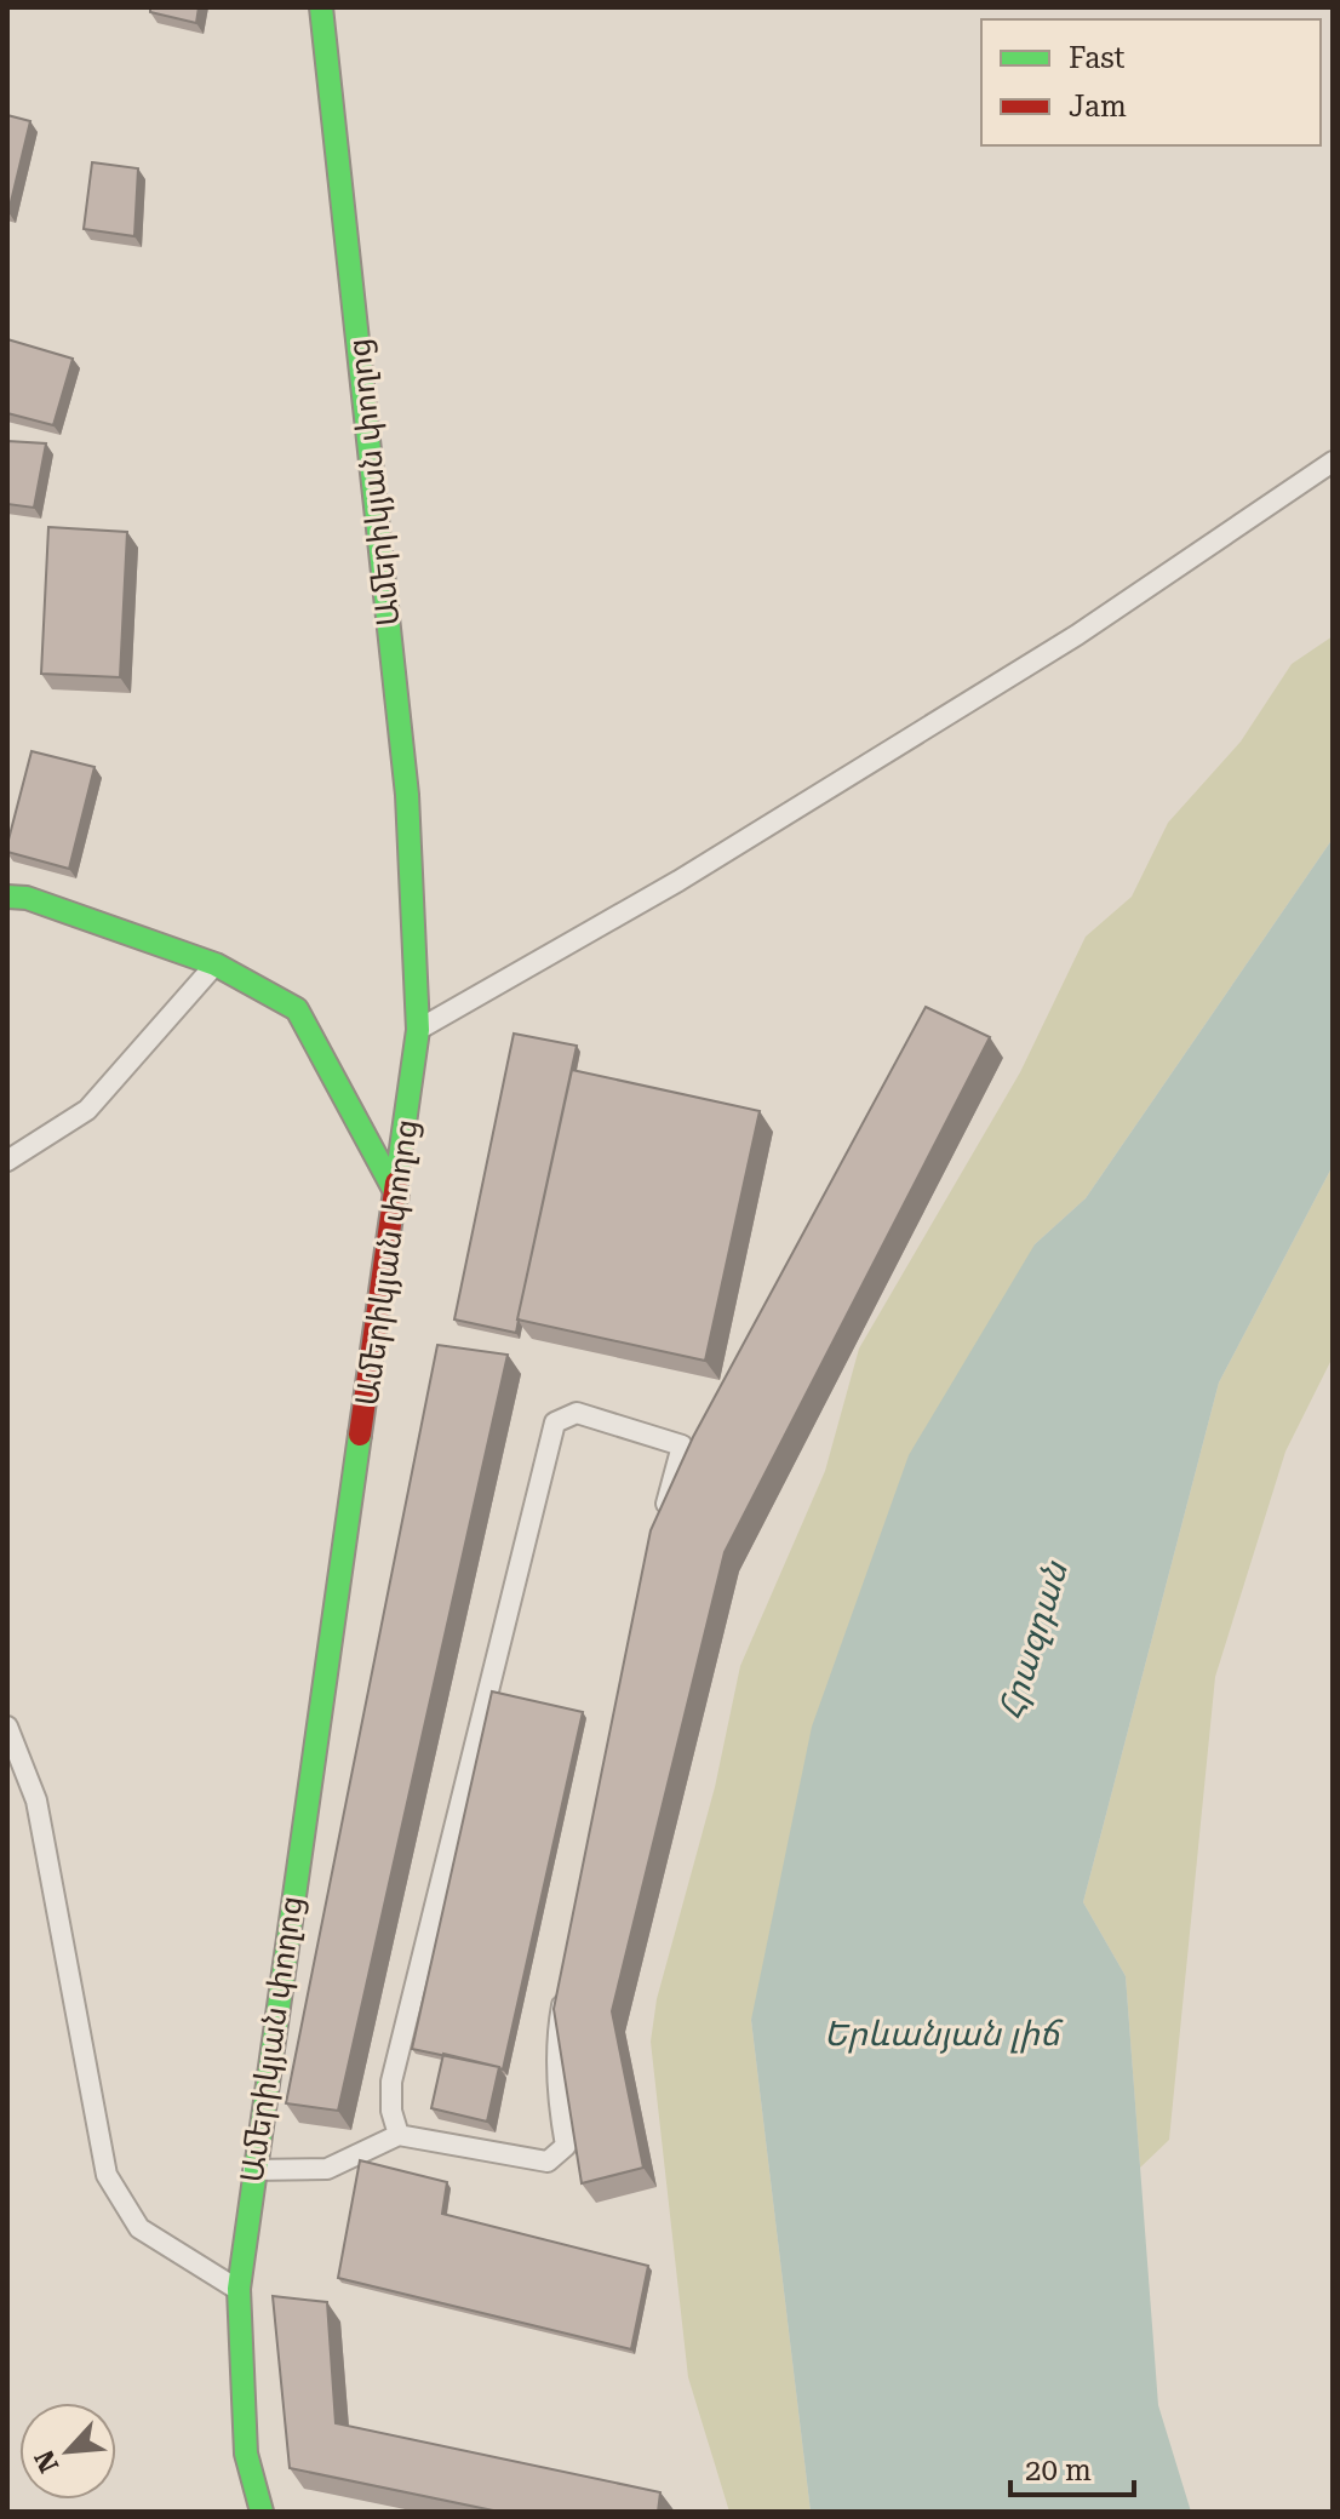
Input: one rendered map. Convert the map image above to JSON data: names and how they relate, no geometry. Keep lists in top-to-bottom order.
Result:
{
  "streets": {
    "street": ["Ամերիկյան փողոց"]
  },
  "water": ["Հրազդան", "Երևանյան լիճ"],
  "legend": ["Fast", "Jam"],
  "scale_bar": "20 m",
  "north": "bottom left"
}
